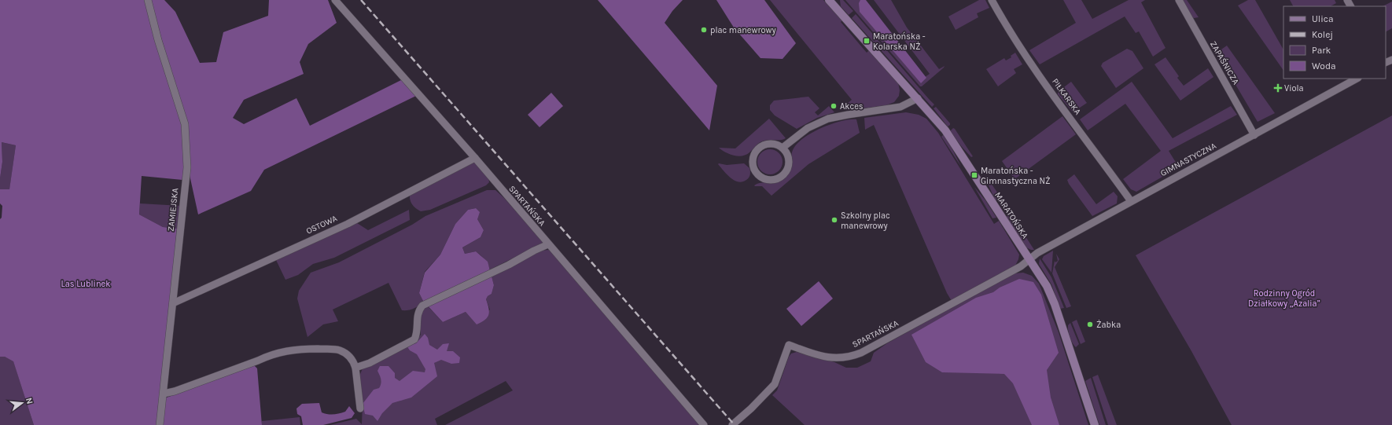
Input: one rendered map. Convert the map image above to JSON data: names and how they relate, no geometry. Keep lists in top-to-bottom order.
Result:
{
  "streets": {
    "main road": ["MARATOŃSKA"],
    "street": [
      "ZAPAŚNICZA",
      "PIŁKARSKA",
      "GIMNASTYCZNA",
      "SPARTAŃSKA",
      "ZAMIEJSKA",
      "OSTOWA"
    ]
  },
  "crossings": [
    ["ZAPAŚNICZA", "GIMNASTYCZNA"],
    ["PIŁKARSKA", "GIMNASTYCZNA"],
    ["GIMNASTYCZNA", "SPARTAŃSKA"],
    ["GIMNASTYCZNA", "MARATOŃSKA"],
    ["SPARTAŃSKA", "OSTOWA"],
    ["ZAMIEJSKA", "OSTOWA"]
  ],
  "parks": ["Las Lublinek", "Rodzinny Ogród Działkowy „Azalia”"],
  "places": {
    "other": [
      "plac manewrowy",
      "Akces",
      "Szkolny plac manewrowy",
      "Żabka"
    ],
    "transit": ["Maratońska - Kolarska NŻ", "Maratońska - Gimnastyczna NŻ"],
    "health": ["Viola"]
  },
  "legend": [
    "Ulica",
    "Kolej",
    "Park",
    "Woda"
  ],
  "north": "right"
}
